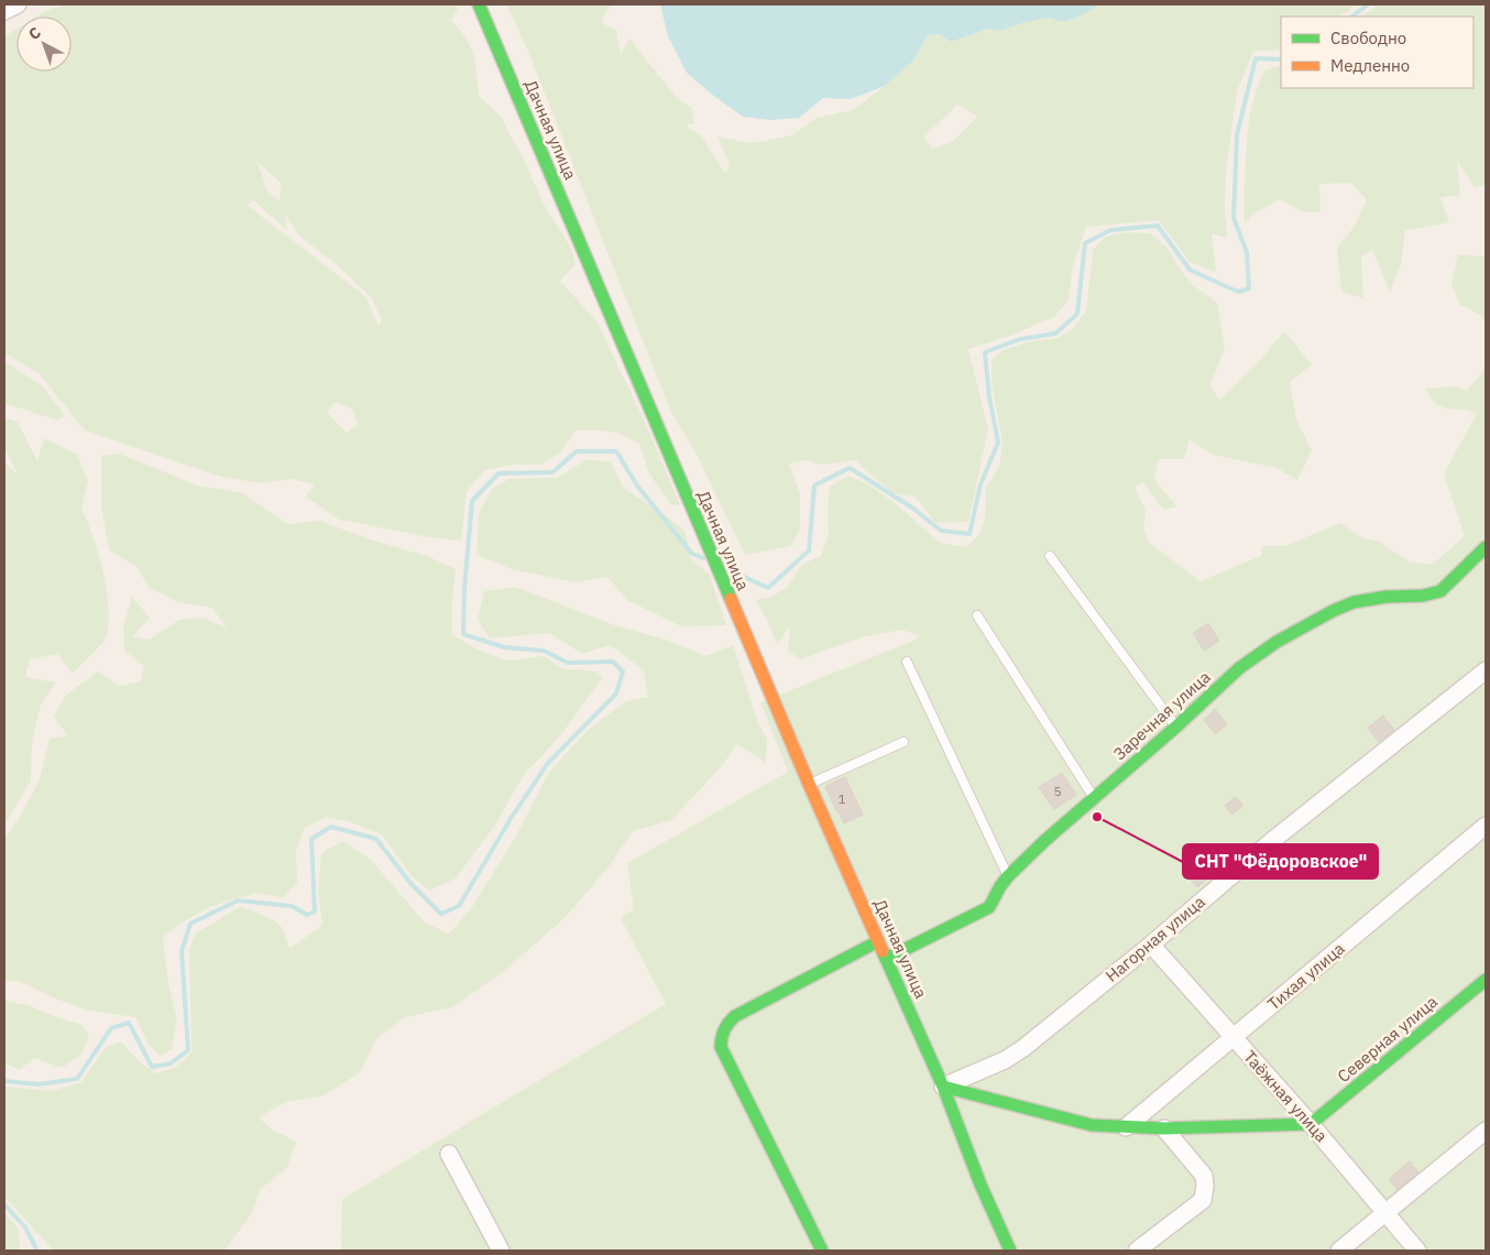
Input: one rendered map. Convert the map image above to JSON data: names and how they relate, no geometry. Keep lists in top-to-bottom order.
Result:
{
  "streets": {
    "street": [
      "Дачная улица",
      "Заречная улица",
      "Нагорная улица",
      "Тихая улица",
      "Северная улица",
      "Таёжная улица"
    ]
  },
  "crossings": [
    ["Дачная улица", "Заречная улица"],
    ["Дачная улица", "Нагорная улица"],
    ["Нагорная улица", "Таёжная улица"],
    ["Тихая улица", "Таёжная улица"],
    ["Северная улица", "Таёжная улица"]
  ],
  "places": ["СНТ \"Фёдоровское\""],
  "house_numbers": ["5", "1"],
  "legend": ["Свободно", "Медленно"],
  "north": "top left"
}
